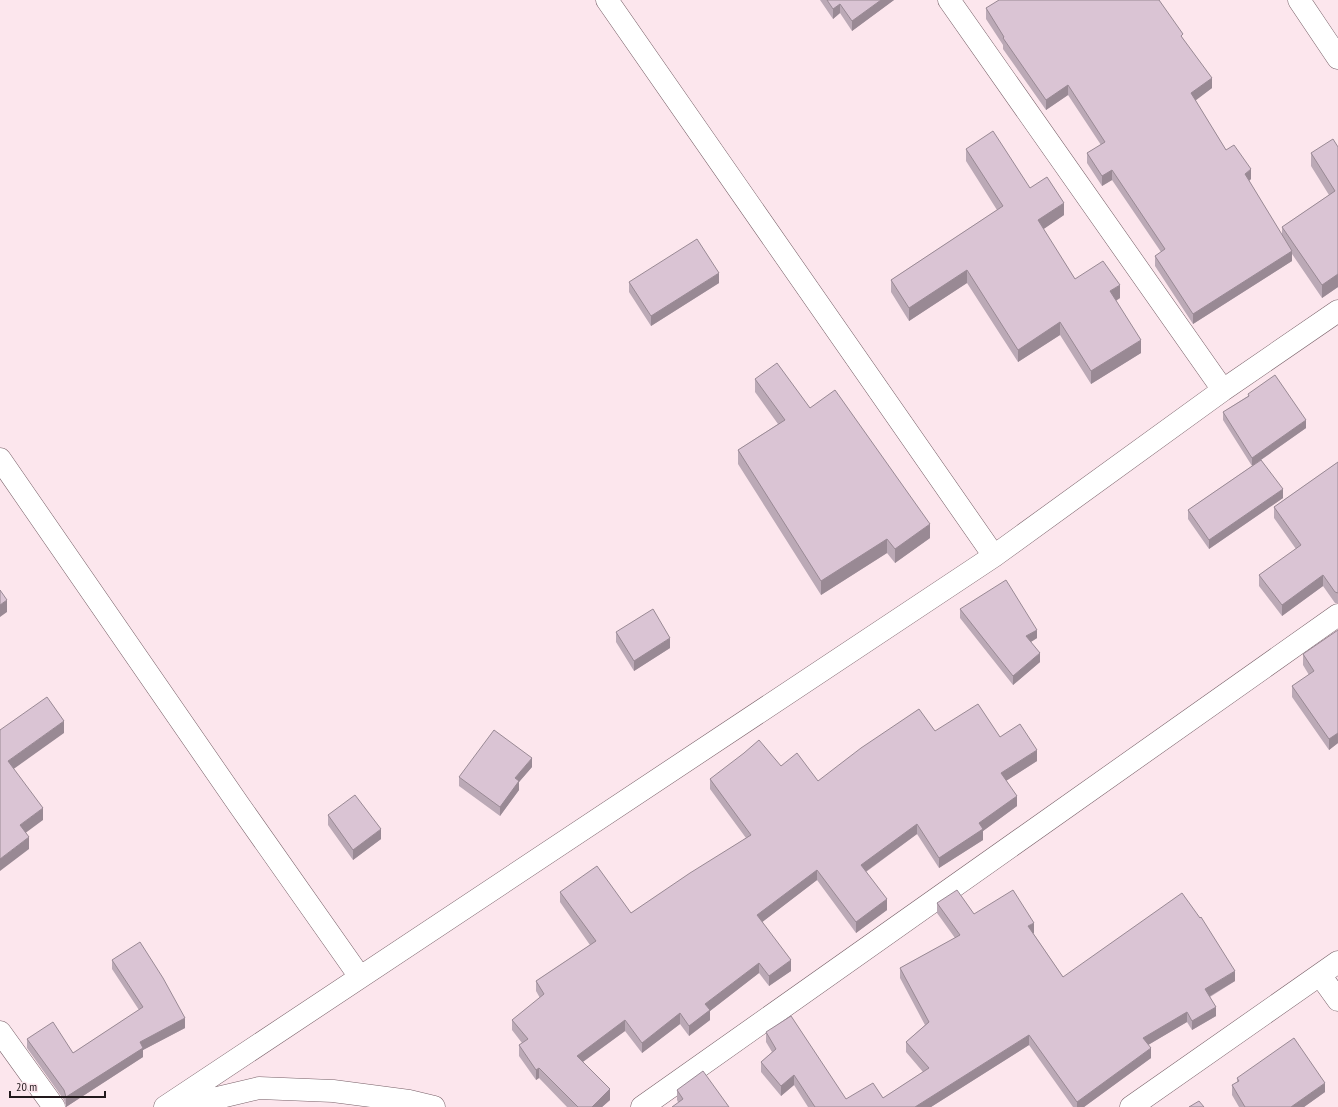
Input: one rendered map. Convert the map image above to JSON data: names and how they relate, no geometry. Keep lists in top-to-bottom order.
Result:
{
  "scale_bar": "20 m"
}
